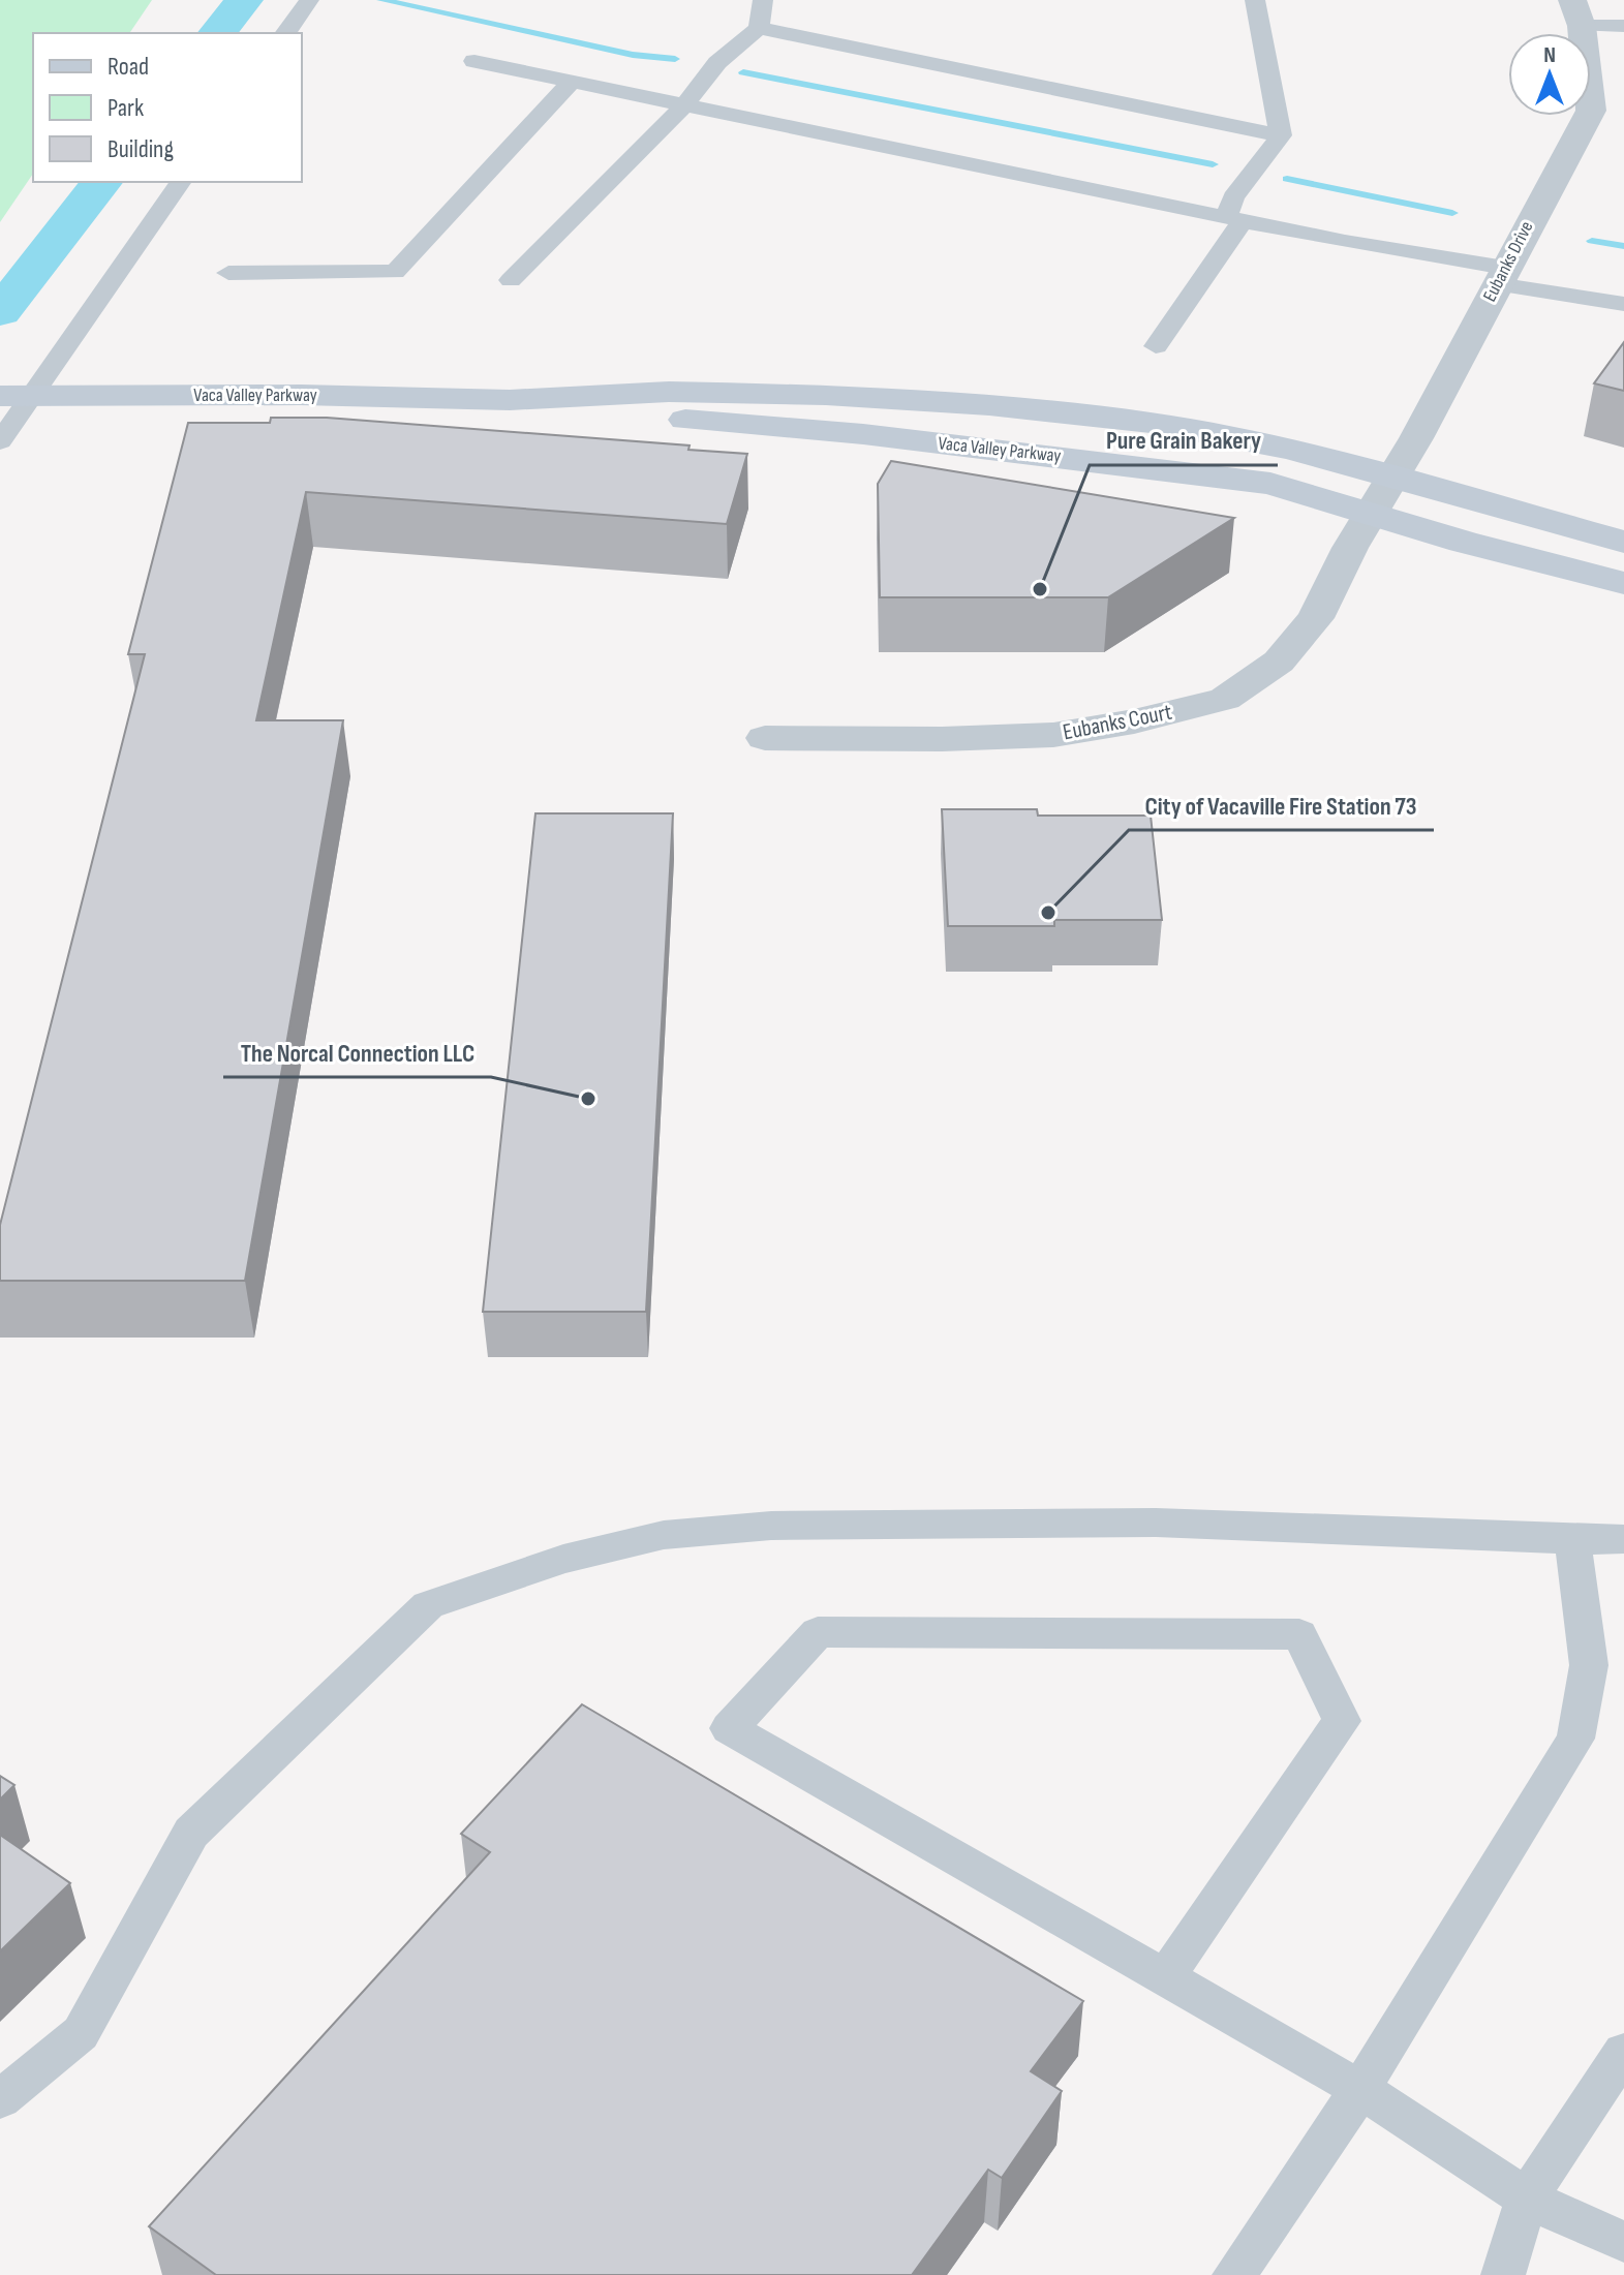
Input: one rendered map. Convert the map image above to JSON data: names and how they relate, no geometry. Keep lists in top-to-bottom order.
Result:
{
  "streets": {
    "street": ["Eubanks Drive", "Vaca Valley Parkway", "Eubanks Court"]
  },
  "crossings": [
    ["Eubanks Drive", "Vaca Valley Parkway"],
    ["Eubanks Drive", "Eubanks Court"],
    ["Vaca Valley Parkway", "Eubanks Court"]
  ],
  "places": ["Pure Grain Bakery", "City of Vacaville Fire Station 73", "The Norcal Connection LLC"],
  "legend": ["Road", "Park", "Building"],
  "north": "top"
}
